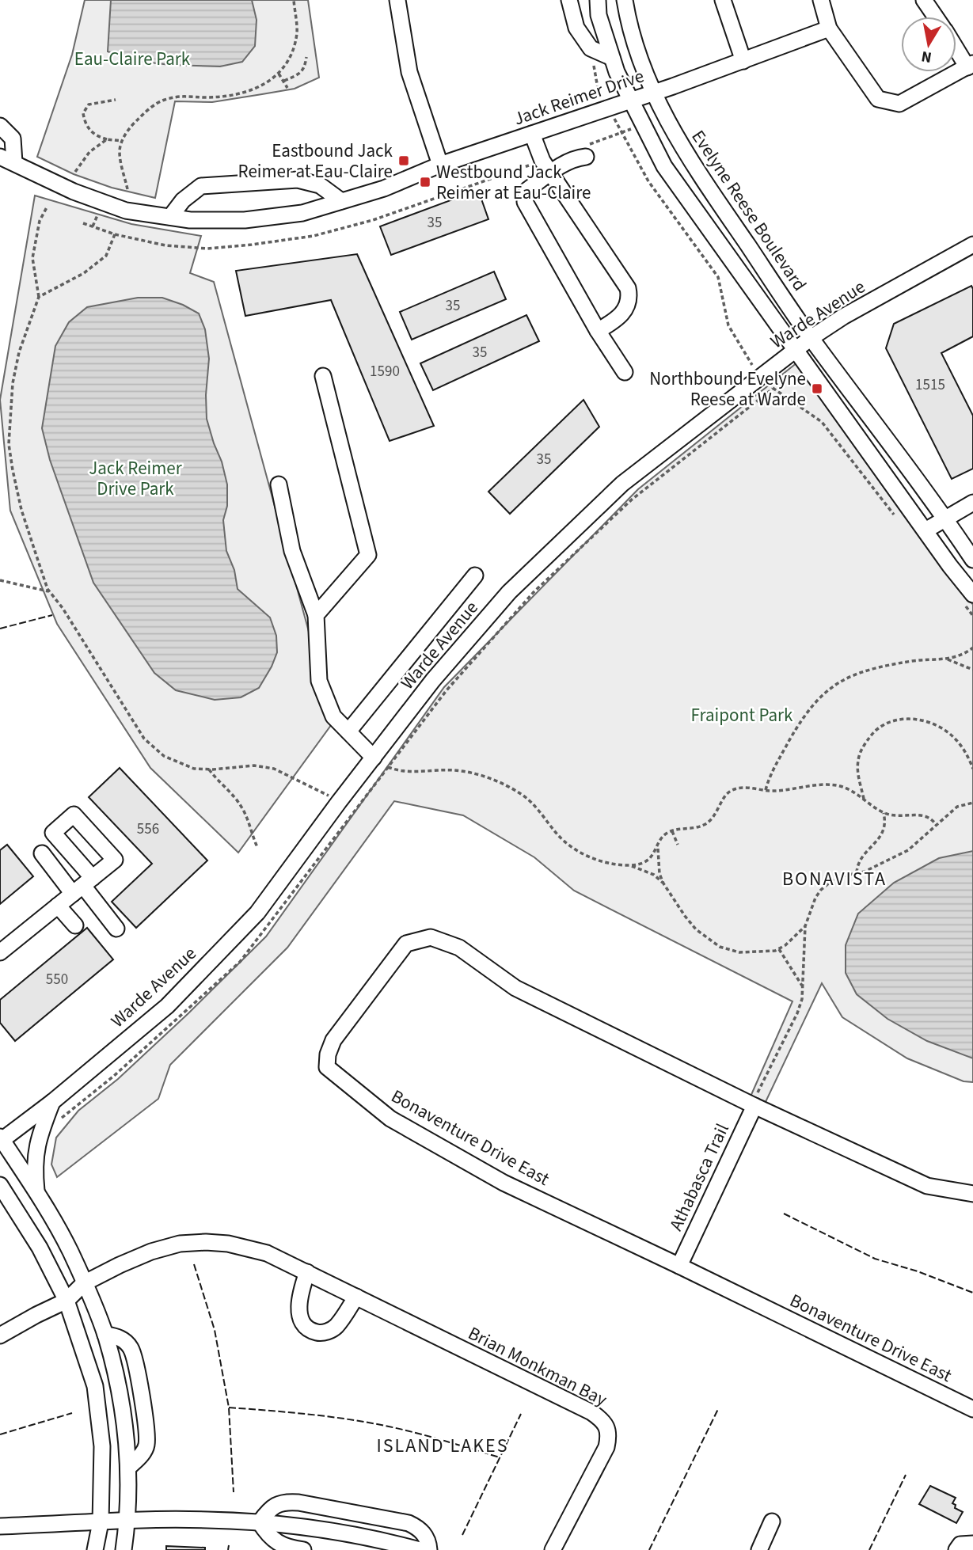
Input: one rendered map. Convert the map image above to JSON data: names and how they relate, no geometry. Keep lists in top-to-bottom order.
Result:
{
  "streets": {
    "street": [
      "Jack Reimer Drive",
      "Evelyne Reese Boulevard",
      "Warde Avenue",
      "Bonaventure Drive East",
      "Athabasca Trail",
      "Brian Monkman Bay"
    ]
  },
  "crossings": [
    ["Jack Reimer Drive", "Evelyne Reese Boulevard"],
    ["Evelyne Reese Boulevard", "Warde Avenue"],
    ["Bonaventure Drive East", "Athabasca Trail"]
  ],
  "districts": ["BONAVISTA", "ISLAND LAKES"],
  "parks": ["Eau-Claire Park", "Jack Reimer Drive Park", "Fraipont Park"],
  "places": {
    "transit": ["Eastbound Jack Reimer at Eau-Claire", "Westbound Jack Reimer at Eau-Claire", "Northbound Evelyne Reese at Warde"]
  },
  "house_numbers": [
    "35",
    "35",
    "35",
    "1590",
    "1515",
    "35",
    "556",
    "550"
  ],
  "north": "bottom"
}
